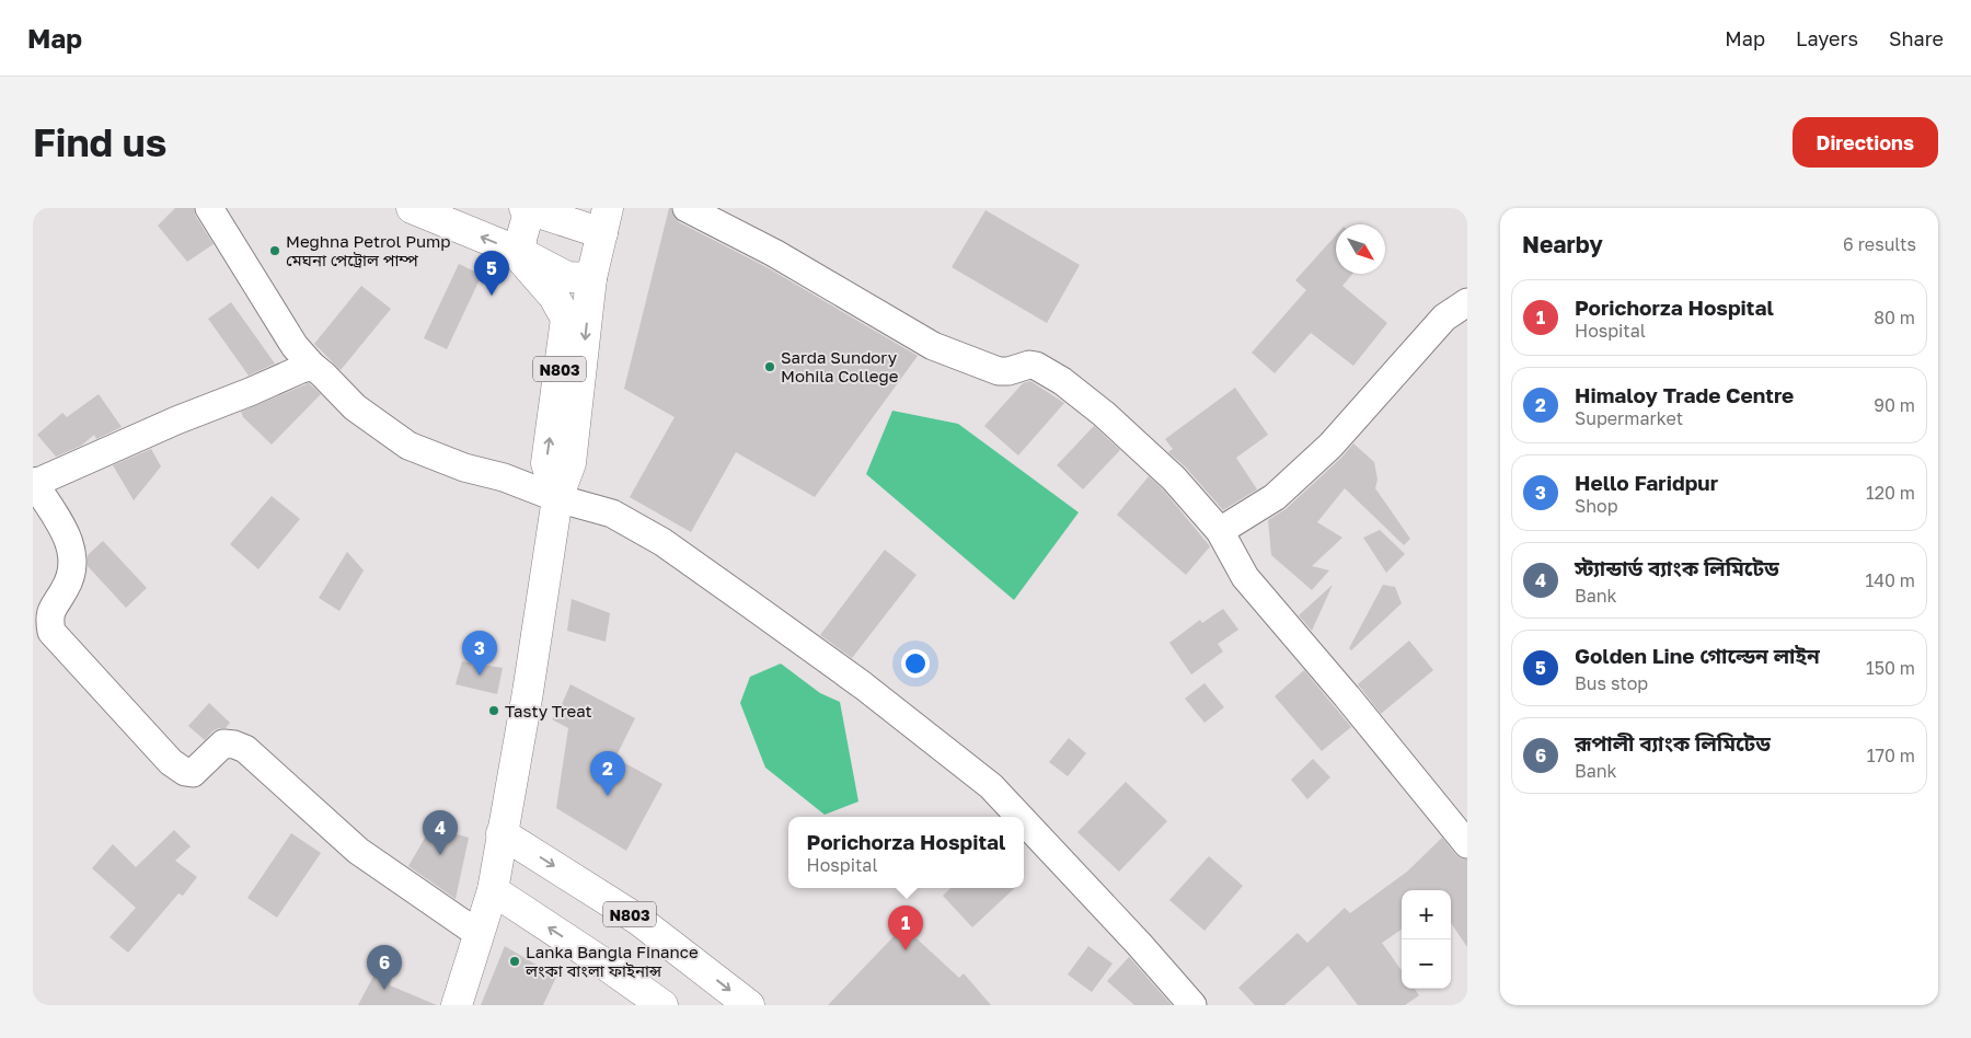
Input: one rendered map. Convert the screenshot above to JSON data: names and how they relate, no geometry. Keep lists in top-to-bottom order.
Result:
{
  "streets": {
    "main road": ["N803"]
  },
  "places": [
    "Meghna Petrol Pump মেঘনা পেট্রোল পাম্প",
    "Sarda Sundory Mohila College",
    "Tasty Treat",
    "Lanka Bangla Finance লংকা বাংলা ফাইনান্স"
  ],
  "north": "bottom right",
  "page": {
    "header": "Map",
    "nav": ["Map", "Layers", "Share"],
    "buttons": "Directions",
    "title": "Find us",
    "heading": ["Nearby", "6 results"],
    "pins": [
      "5",
      "3",
      "2",
      "4",
      "1",
      "6"
    ],
    "list": [
      {
        "mark": "1",
        "name": "Porichorza Hospital",
        "note": "Hospital",
        "value": "80 m"
      },
      {
        "mark": "2",
        "name": "Himaloy Trade Centre",
        "note": "Supermarket",
        "value": "90 m"
      },
      {
        "mark": "3",
        "name": "Hello Faridpur",
        "note": "Shop",
        "value": "120 m"
      },
      {
        "mark": "4",
        "name": "স্ট্যান্ডার্ড ব্যাংক লিমিটেড",
        "note": "Bank",
        "value": "140 m"
      },
      {
        "mark": "5",
        "name": "Golden Line গোল্ডেন লাইন",
        "note": "Bus stop",
        "value": "150 m"
      },
      {
        "mark": "6",
        "name": "রূপালী ব্যাংক লিমিটেড",
        "note": "Bank",
        "value": "170 m"
      }
    ],
    "popup": ["Porichorza Hospital", "Hospital"],
    "map_buttons": ["+", "−"]
  }
}
